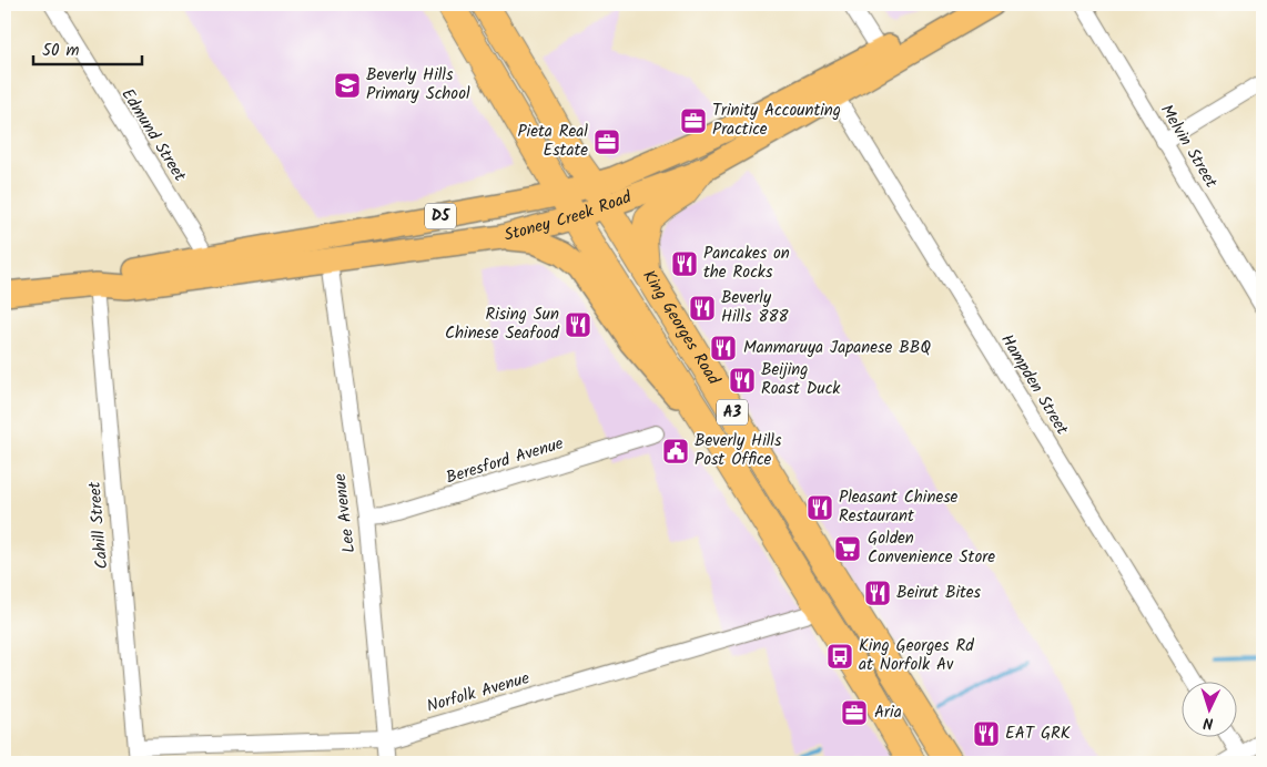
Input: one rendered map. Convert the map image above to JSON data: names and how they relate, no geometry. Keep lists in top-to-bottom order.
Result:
{
  "streets": {
    "highway": ["King Georges Road", "A3"],
    "main road": ["D5", "Stoney Creek Road"],
    "street": [
      "Edmund Street",
      "Melvin Street",
      "Hampden Street",
      "Beresford Avenue",
      "Lee Avenue",
      "Cahill Street",
      "Norfolk Avenue"
    ]
  },
  "crossings": [
    ["Edmund Street", "Stoney Creek Road"],
    ["Stoney Creek Road", "King Georges Road"],
    ["Stoney Creek Road", "Hampden Street"],
    ["Stoney Creek Road", "Lee Avenue"],
    ["Stoney Creek Road", "Cahill Street"],
    ["King Georges Road", "Norfolk Avenue"],
    ["Beresford Avenue", "Lee Avenue"],
    ["Lee Avenue", "Norfolk Avenue"],
    ["Cahill Street", "Norfolk Avenue"]
  ],
  "places": {
    "school or university": ["Beverly Hills Primary School"],
    "office": ["Trinity Accounting Practice", "Pieta Real Estate", "Aria"],
    "restaurant": [
      "Pancakes on the Rocks",
      "Beverly Hills 888",
      "Rising Sun Chinese Seafood",
      "Manmaruya Japanese BBQ",
      "Beijing Roast Duck",
      "Pleasant Chinese Restaurant",
      "Beirut Bites",
      "EAT GRK"
    ],
    "public building": ["Beverly Hills Post Office"],
    "supermarket": ["Golden Convenience Store"],
    "bus stop": ["King Georges Rd at Norfolk Av"]
  },
  "scale_bar": "50 m",
  "north": "bottom"
}
